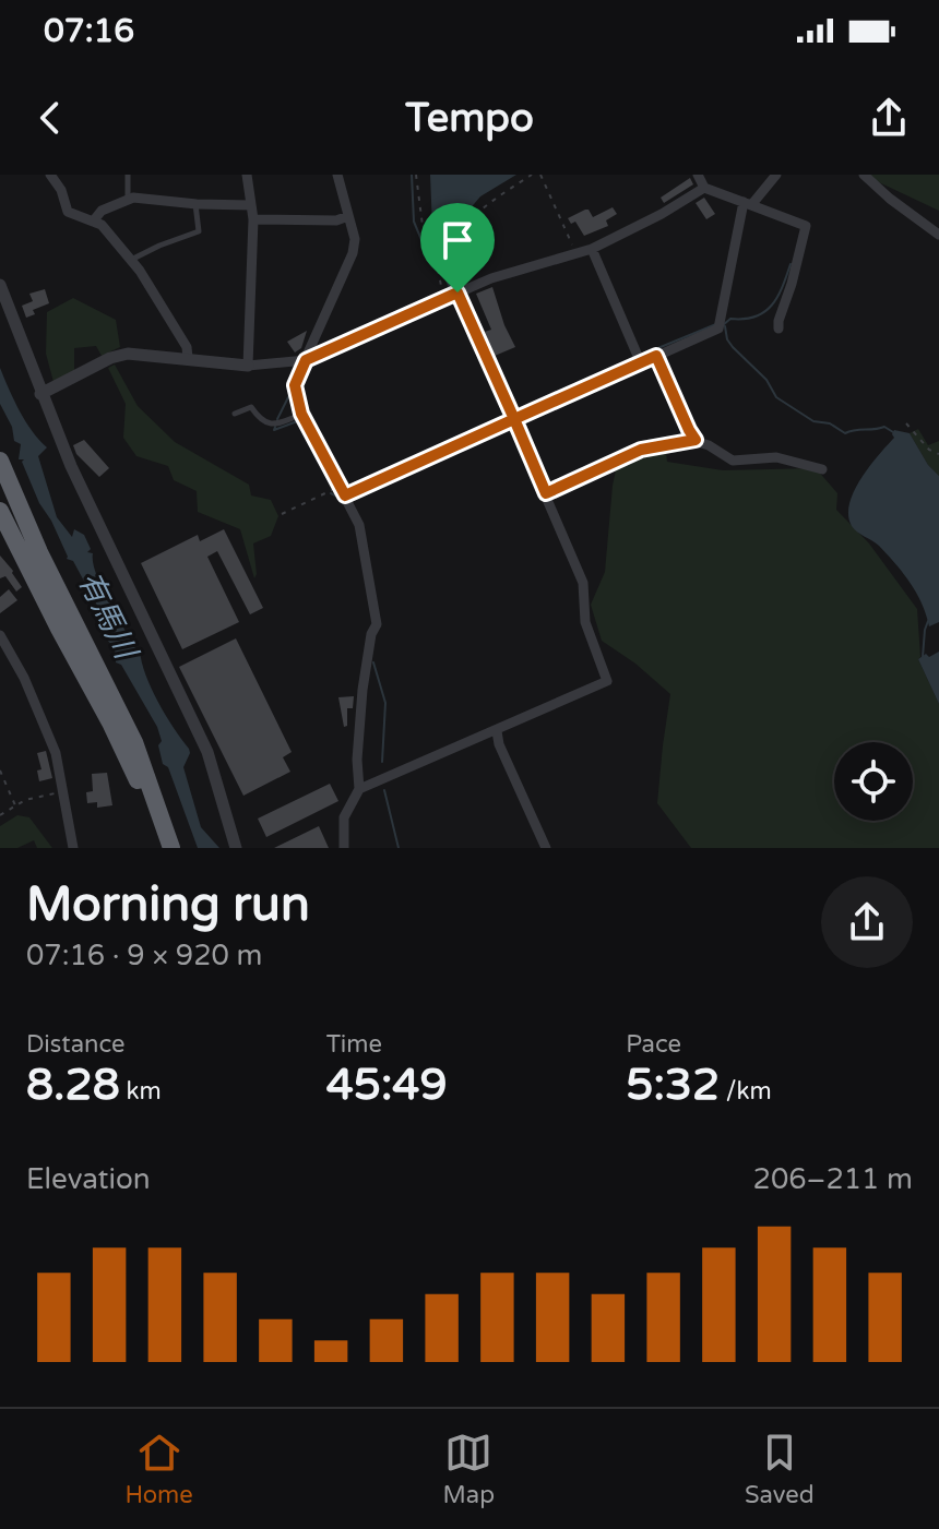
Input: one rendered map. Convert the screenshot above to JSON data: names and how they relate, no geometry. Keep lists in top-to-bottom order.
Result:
{
  "water": ["有馬川"],
  "page": {
    "status": "07:16",
    "header": "Tempo",
    "heading": ["Morning run", "07:16 · 9 × 920 m"],
    "stats": [
      ["Distance", "8.28 km"],
      ["Time", "45:49"],
      ["Pace", "5:32 /km"]
    ],
    "chart": ["Elevation", "206–211 m"],
    "tabs": ["Home", "Map", "Saved"]
  }
}
